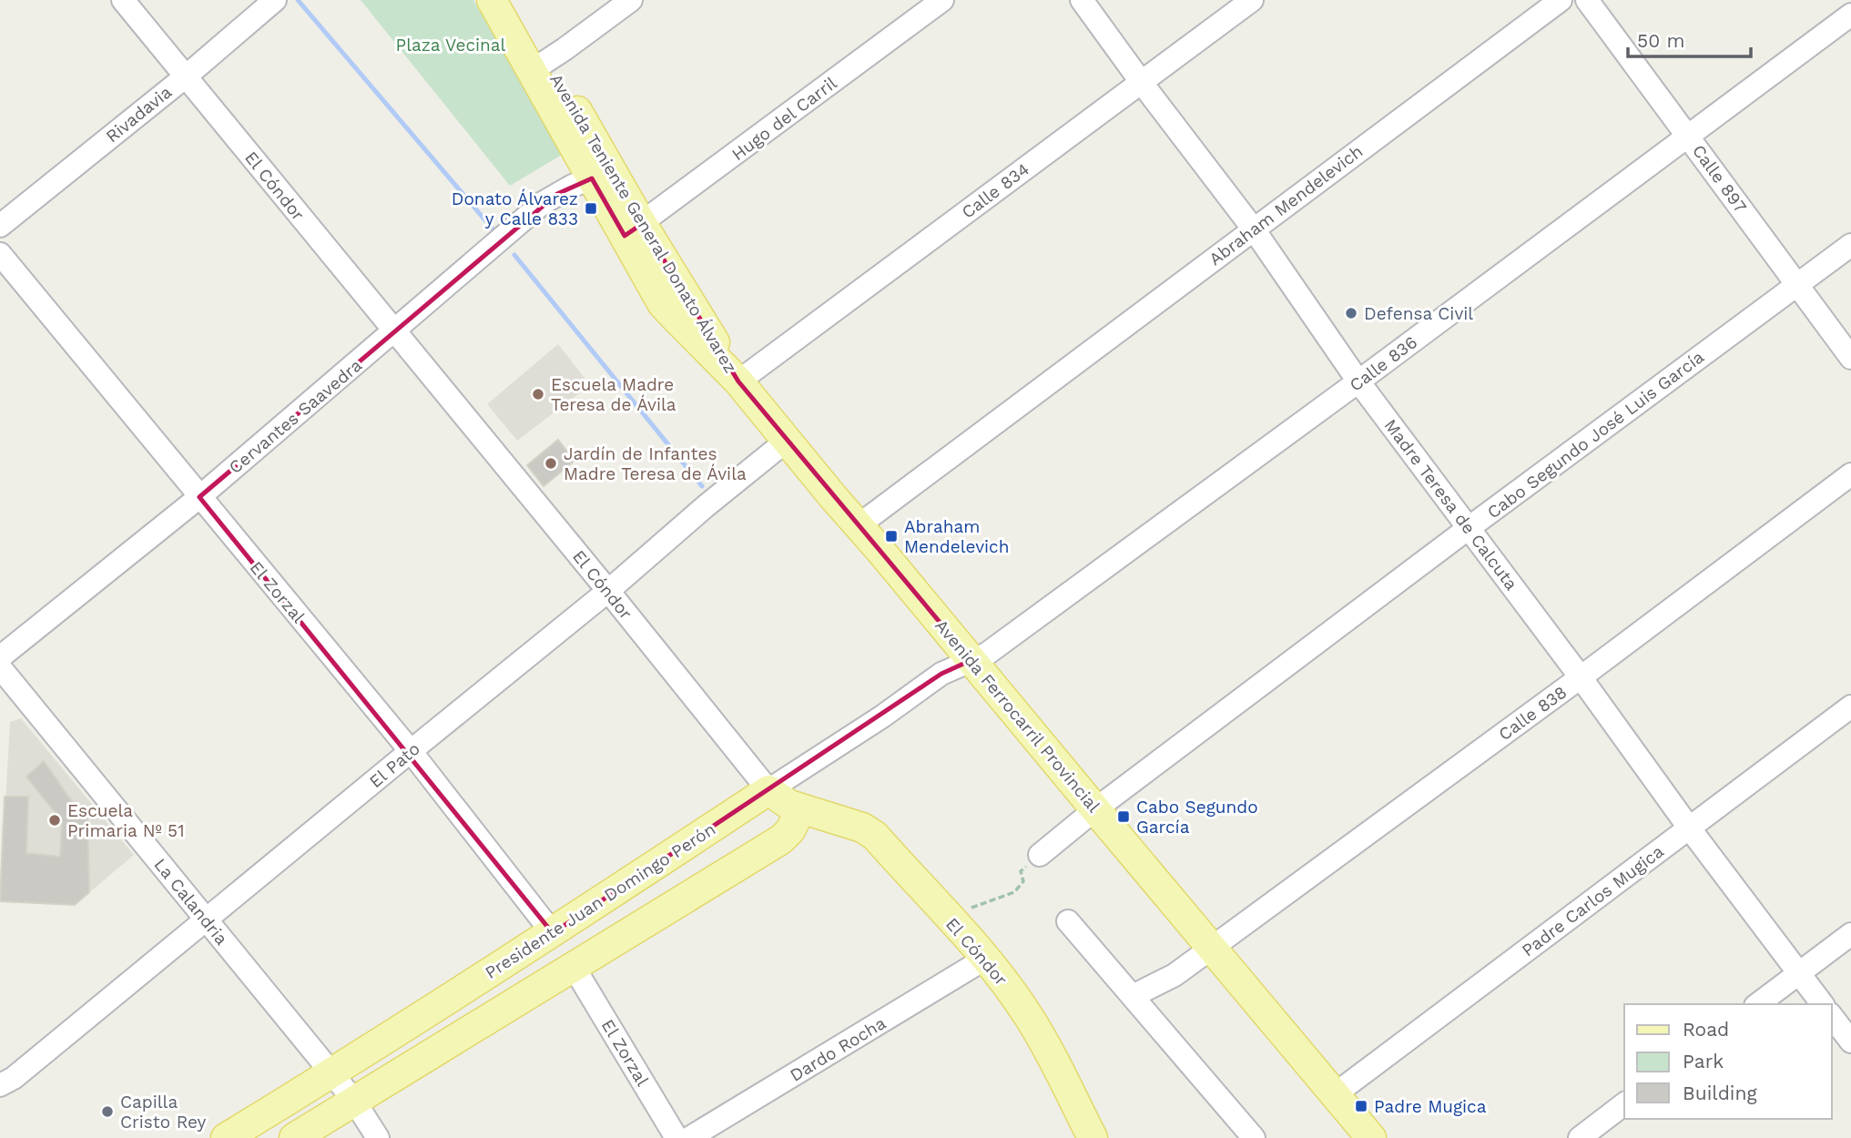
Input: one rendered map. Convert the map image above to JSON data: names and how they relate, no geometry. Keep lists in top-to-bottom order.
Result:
{
  "streets": {
    "main road": [
      "El Cóndor",
      "Avenida Teniente General Donato Álvarez",
      "Avenida Ferrocarril Provincial",
      "Presidente Juan Domingo Perón"
    ],
    "street": [
      "Rivadavia",
      "Hugo del Carril",
      "Calle 897",
      "Calle 834",
      "Abraham Mendelevich",
      "Calle 836",
      "Cervantes Saavedra",
      "Cabo Segundo José Luis García",
      "Madre Teresa de Calcuta",
      "El Zorzal",
      "Calle 838",
      "El Pato",
      "Padre Carlos Mugica",
      "La Calandria",
      "Dardo Rocha"
    ]
  },
  "crossings": [
    ["Rivadavia", "El Cóndor"],
    ["Hugo del Carril", "Avenida Teniente General Donato Álvarez"],
    ["Calle 897", "Calle 836"],
    ["Calle 897", "Cabo Segundo José Luis García"],
    ["El Cóndor", "Cervantes Saavedra"],
    ["El Cóndor", "El Pato"],
    ["El Cóndor", "Presidente Juan Domingo Perón"],
    ["El Cóndor", "Dardo Rocha"],
    ["Calle 834", "Avenida Teniente General Donato Álvarez"],
    ["Calle 834", "Madre Teresa de Calcuta"],
    ["Calle 834", "Avenida Ferrocarril Provincial"],
    ["Abraham Mendelevich", "Madre Teresa de Calcuta"],
    ["Abraham Mendelevich", "Avenida Ferrocarril Provincial"],
    ["Avenida Teniente General Donato Álvarez", "Cervantes Saavedra"],
    ["Avenida Teniente General Donato Álvarez", "Avenida Ferrocarril Provincial"],
    ["Calle 836", "Madre Teresa de Calcuta"],
    ["Calle 836", "Avenida Ferrocarril Provincial"],
    ["Calle 836", "Presidente Juan Domingo Perón"],
    ["Cervantes Saavedra", "El Zorzal"],
    ["Cabo Segundo José Luis García", "Madre Teresa de Calcuta"],
    ["Cabo Segundo José Luis García", "Avenida Ferrocarril Provincial"],
    ["Madre Teresa de Calcuta", "Calle 838"],
    ["Madre Teresa de Calcuta", "Padre Carlos Mugica"],
    ["El Zorzal", "El Pato"],
    ["El Zorzal", "Presidente Juan Domingo Perón"],
    ["Calle 838", "Avenida Ferrocarril Provincial"],
    ["Avenida Ferrocarril Provincial", "El Pato"],
    ["Avenida Ferrocarril Provincial", "Presidente Juan Domingo Perón"],
    ["Avenida Ferrocarril Provincial", "Padre Carlos Mugica"],
    ["El Pato", "La Calandria"],
    ["Presidente Juan Domingo Perón", "La Calandria"]
  ],
  "parks": ["Plaza Vecinal"],
  "places": {
    "transit": [
      "Donato Álvarez y Calle 833",
      "Abraham Mendelevich",
      "Cabo Segundo García",
      "Padre Mugica"
    ],
    "other": [
      "Defensa Civil",
      "Escuela Madre Teresa de Ávila",
      "Jardín de Infantes Madre Teresa de Ávila",
      "Escuela Primaria Nº 51",
      "Capilla Cristo Rey"
    ]
  },
  "legend": ["Road", "Park", "Building"],
  "scale_bar": "50 m"
}
